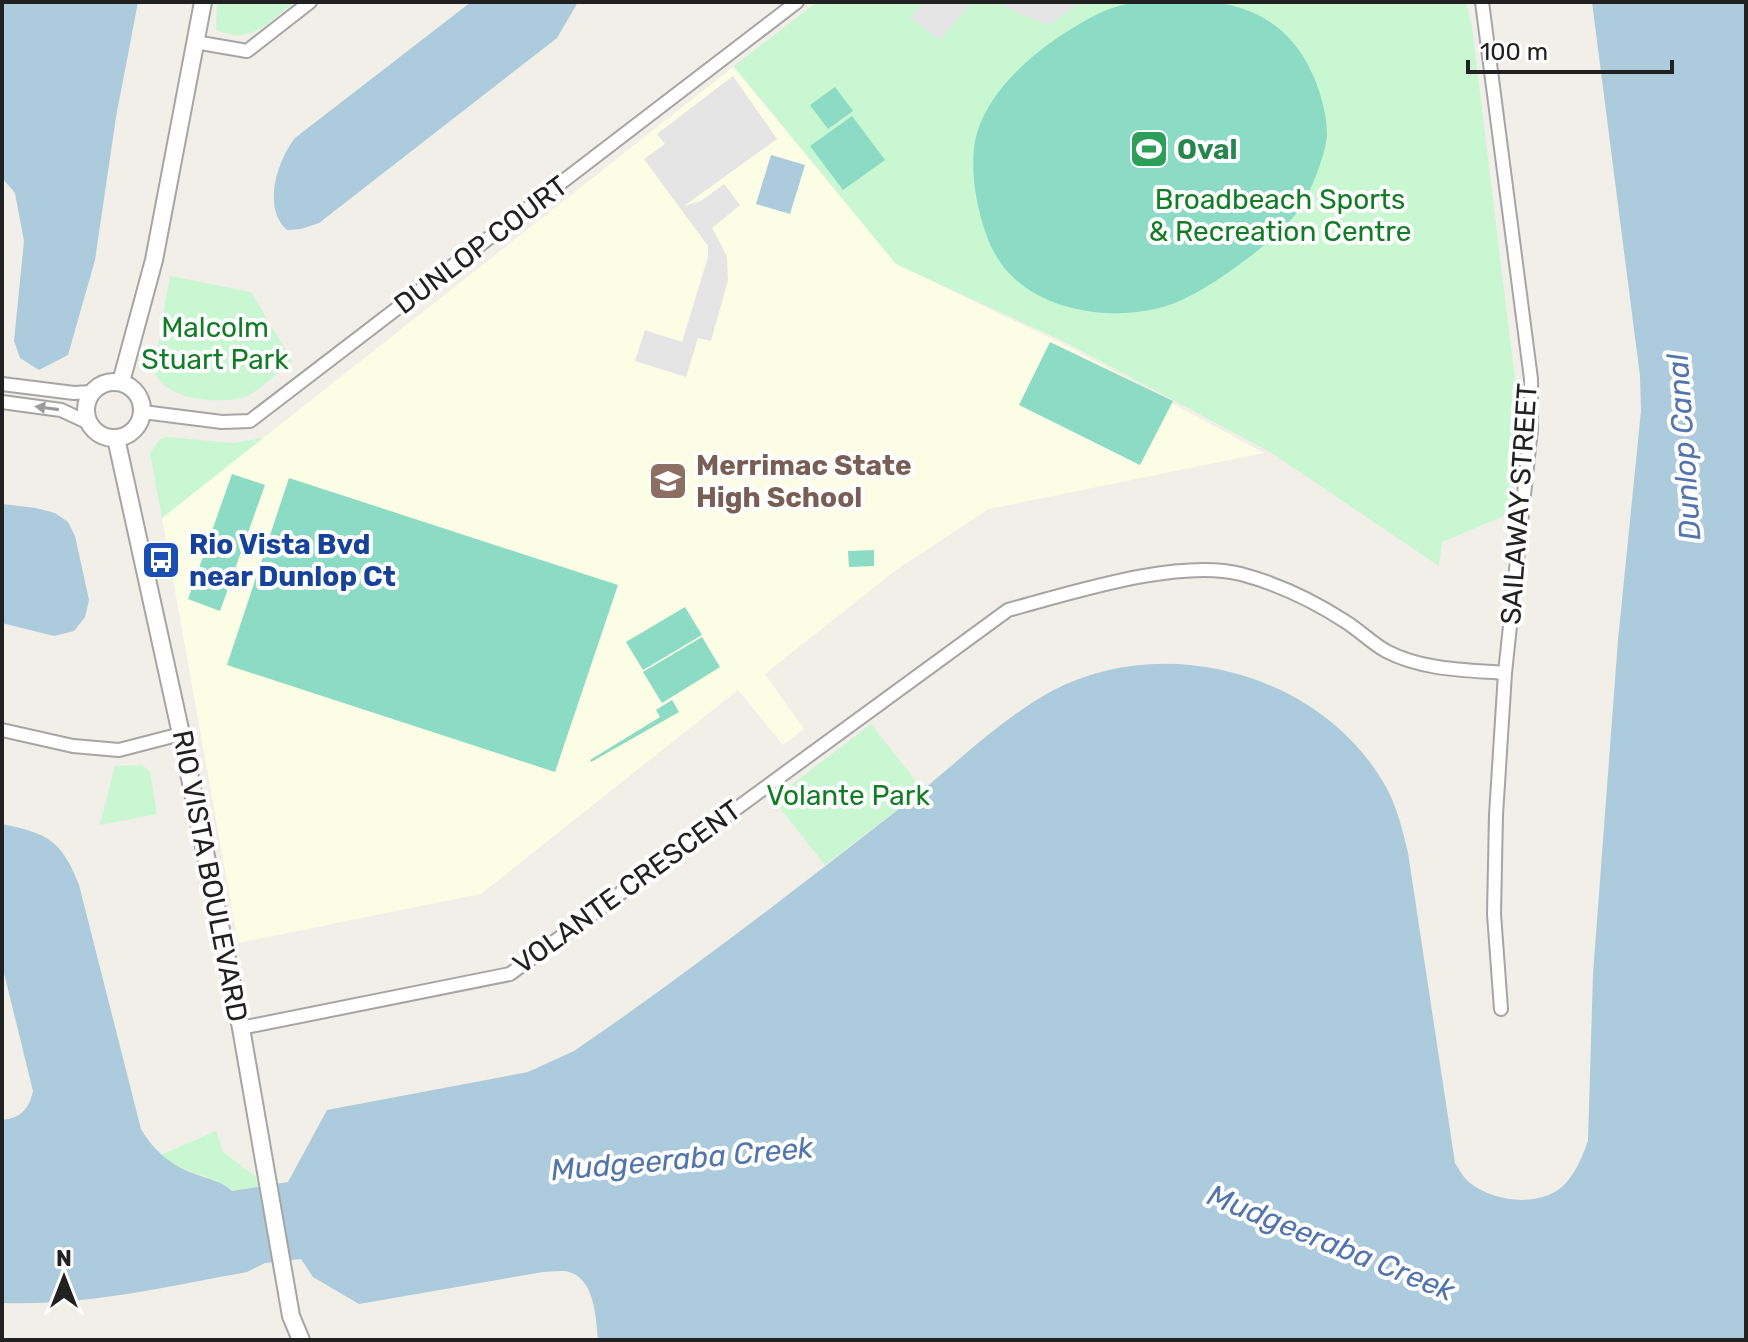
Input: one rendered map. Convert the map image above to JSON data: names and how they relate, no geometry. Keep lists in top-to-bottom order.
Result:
{
  "streets": {
    "street": [
      "DUNLOP COURT",
      "SAILAWAY STREET",
      "RIO VISTA BOULEVARD",
      "VOLANTE CRESCENT"
    ]
  },
  "crossings": [
    ["DUNLOP COURT", "RIO VISTA BOULEVARD"],
    ["SAILAWAY STREET", "VOLANTE CRESCENT"],
    ["RIO VISTA BOULEVARD", "VOLANTE CRESCENT"]
  ],
  "water": ["Dunlop Canal", "Mudgeeraba Creek"],
  "parks": ["Broadbeach Sports & Recreation Centre", "Malcolm Stuart Park", "Volante Park"],
  "places": {
    "sports": ["Oval"],
    "school or university": ["Merrimac State High School"],
    "bus stop": ["Rio Vista Bvd near Dunlop Ct"]
  },
  "scale_bar": "100 m",
  "north": "top"
}
